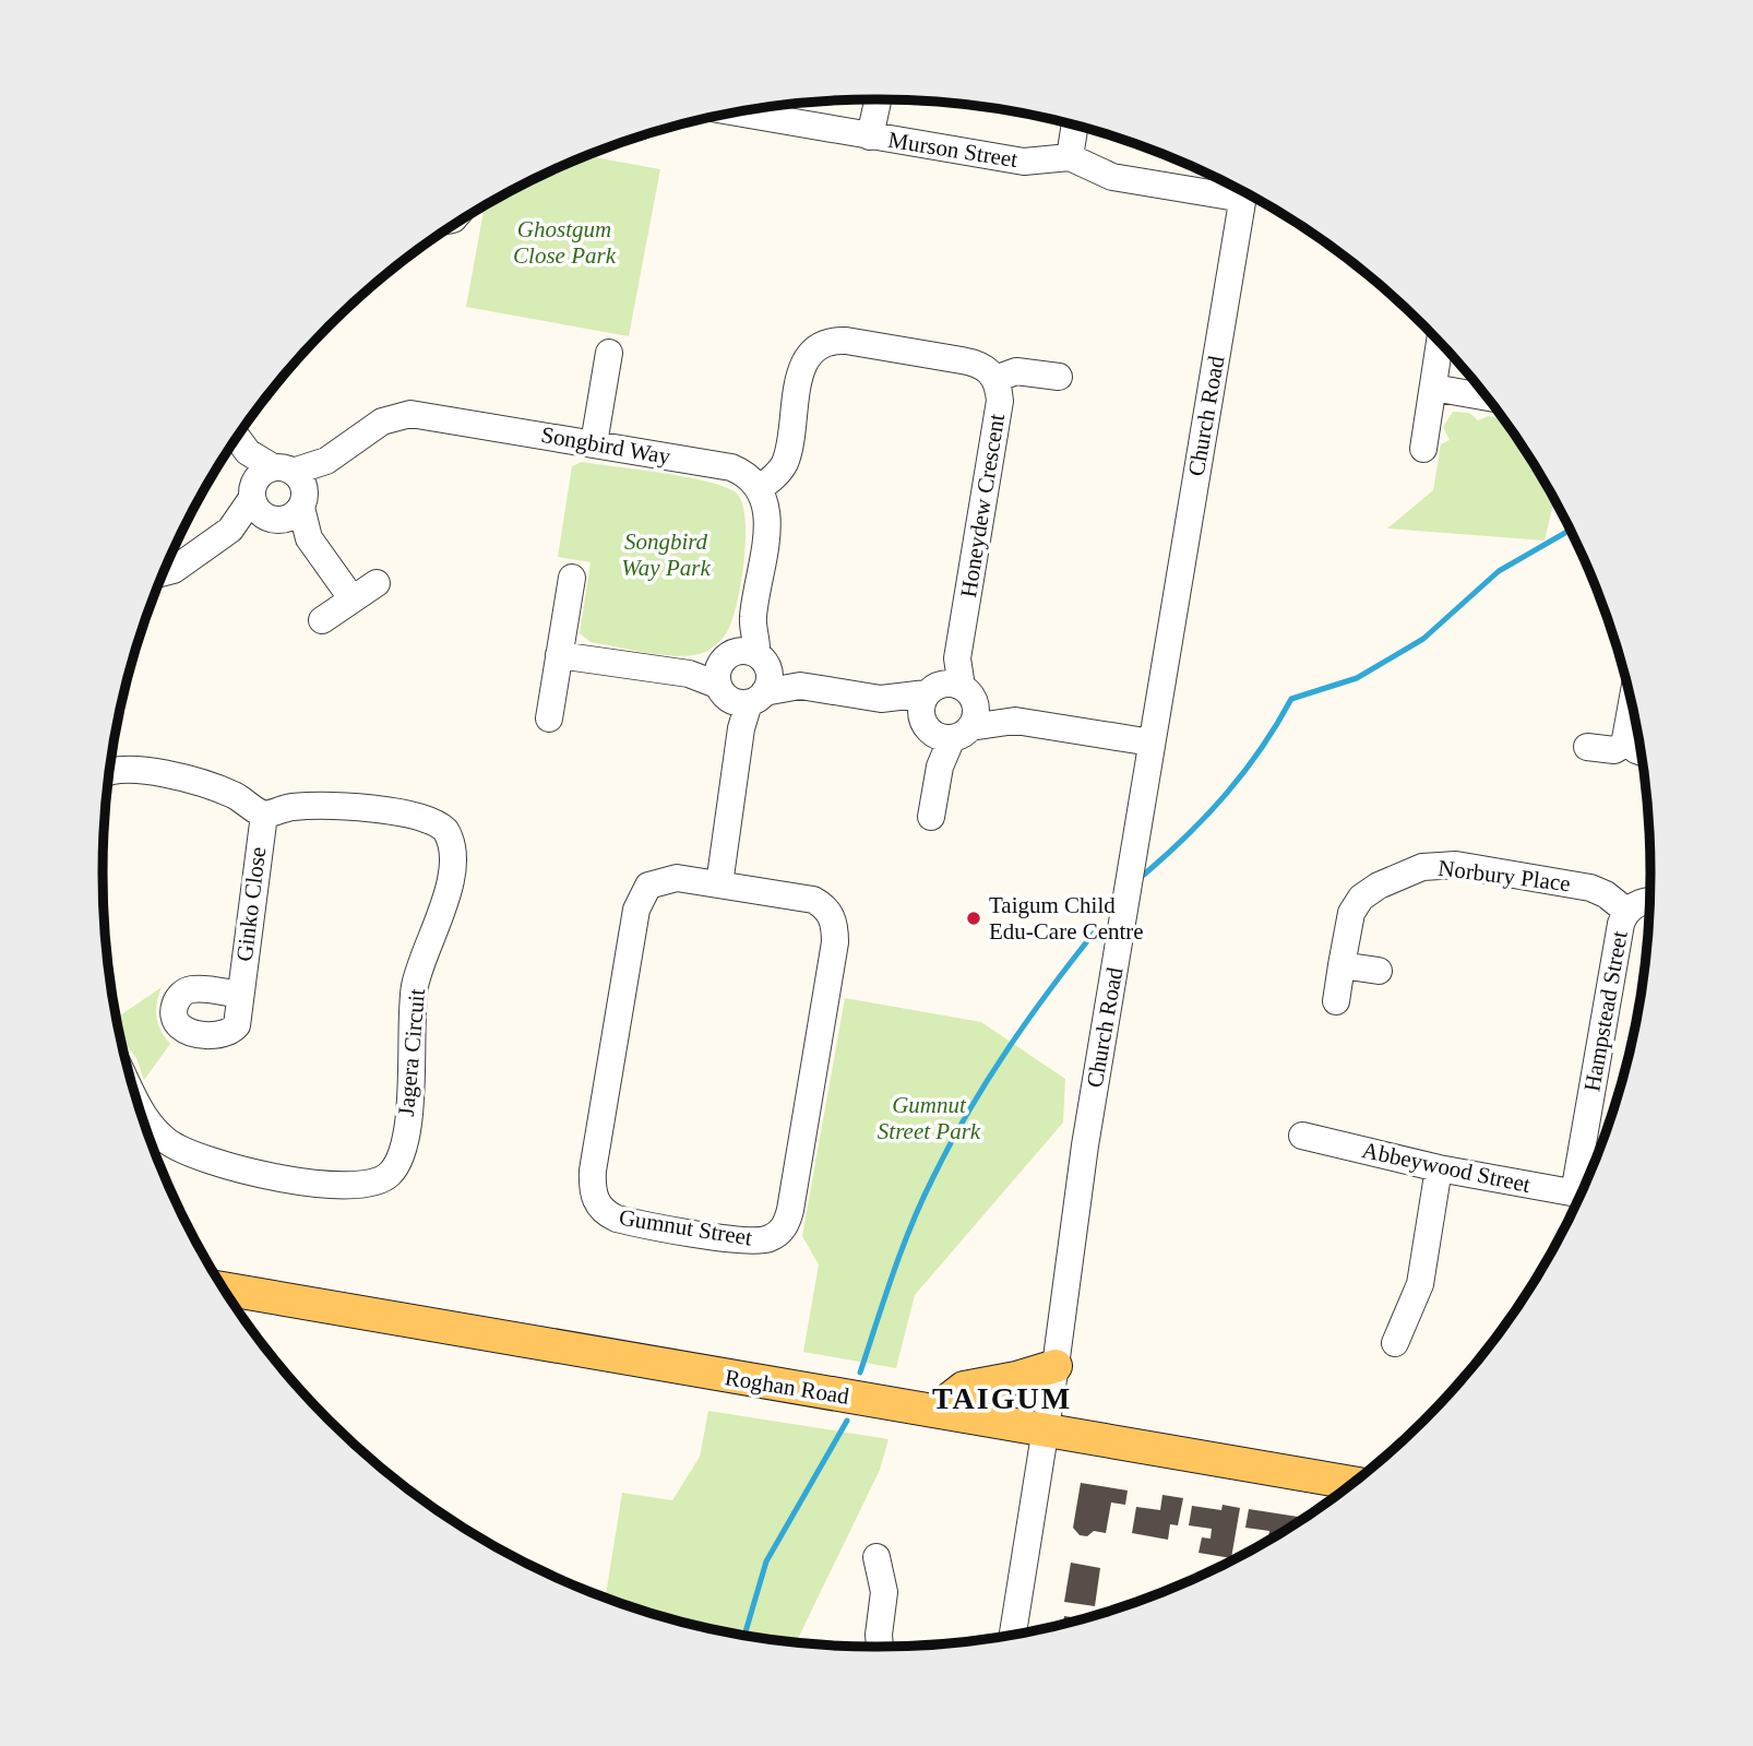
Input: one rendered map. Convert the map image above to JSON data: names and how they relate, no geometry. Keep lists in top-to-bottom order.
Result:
{
  "streets": {
    "main road": ["Roghan Road"],
    "street": [
      "Murson Street",
      "Church Road",
      "Songbird Way",
      "Honeydew Crescent",
      "Norbury Place",
      "Ginko Close",
      "Hampstead Street",
      "Jagera Circuit",
      "Abbeywood Street",
      "Gumnut Street"
    ]
  },
  "crossings": [
    ["Church Road", "Roghan Road"],
    ["Norbury Place", "Hampstead Street"],
    ["Ginko Close", "Jagera Circuit"]
  ],
  "districts": ["TAIGUM"],
  "parks": ["Ghostgum Close Park", "Songbird Way Park", "Gumnut Street Park"],
  "places": ["Taigum Child Edu-Care Centre"]
}
